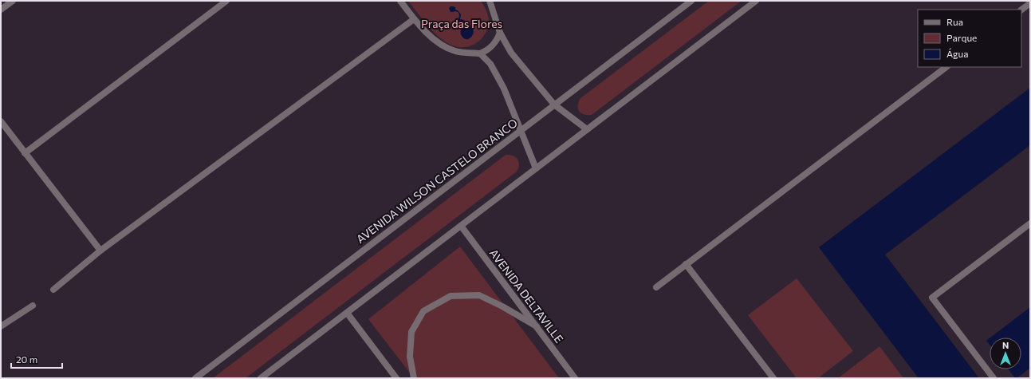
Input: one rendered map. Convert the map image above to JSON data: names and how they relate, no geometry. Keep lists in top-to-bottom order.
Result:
{
  "streets": {
    "street": ["AVENIDA WILSON CASTELO BRANCO", "AVENIDA DELTAVILLE"]
  },
  "parks": ["Praça das Flores"],
  "legend": ["Rua", "Parque", "Água"],
  "scale_bar": "20 m",
  "north": "top"
}
